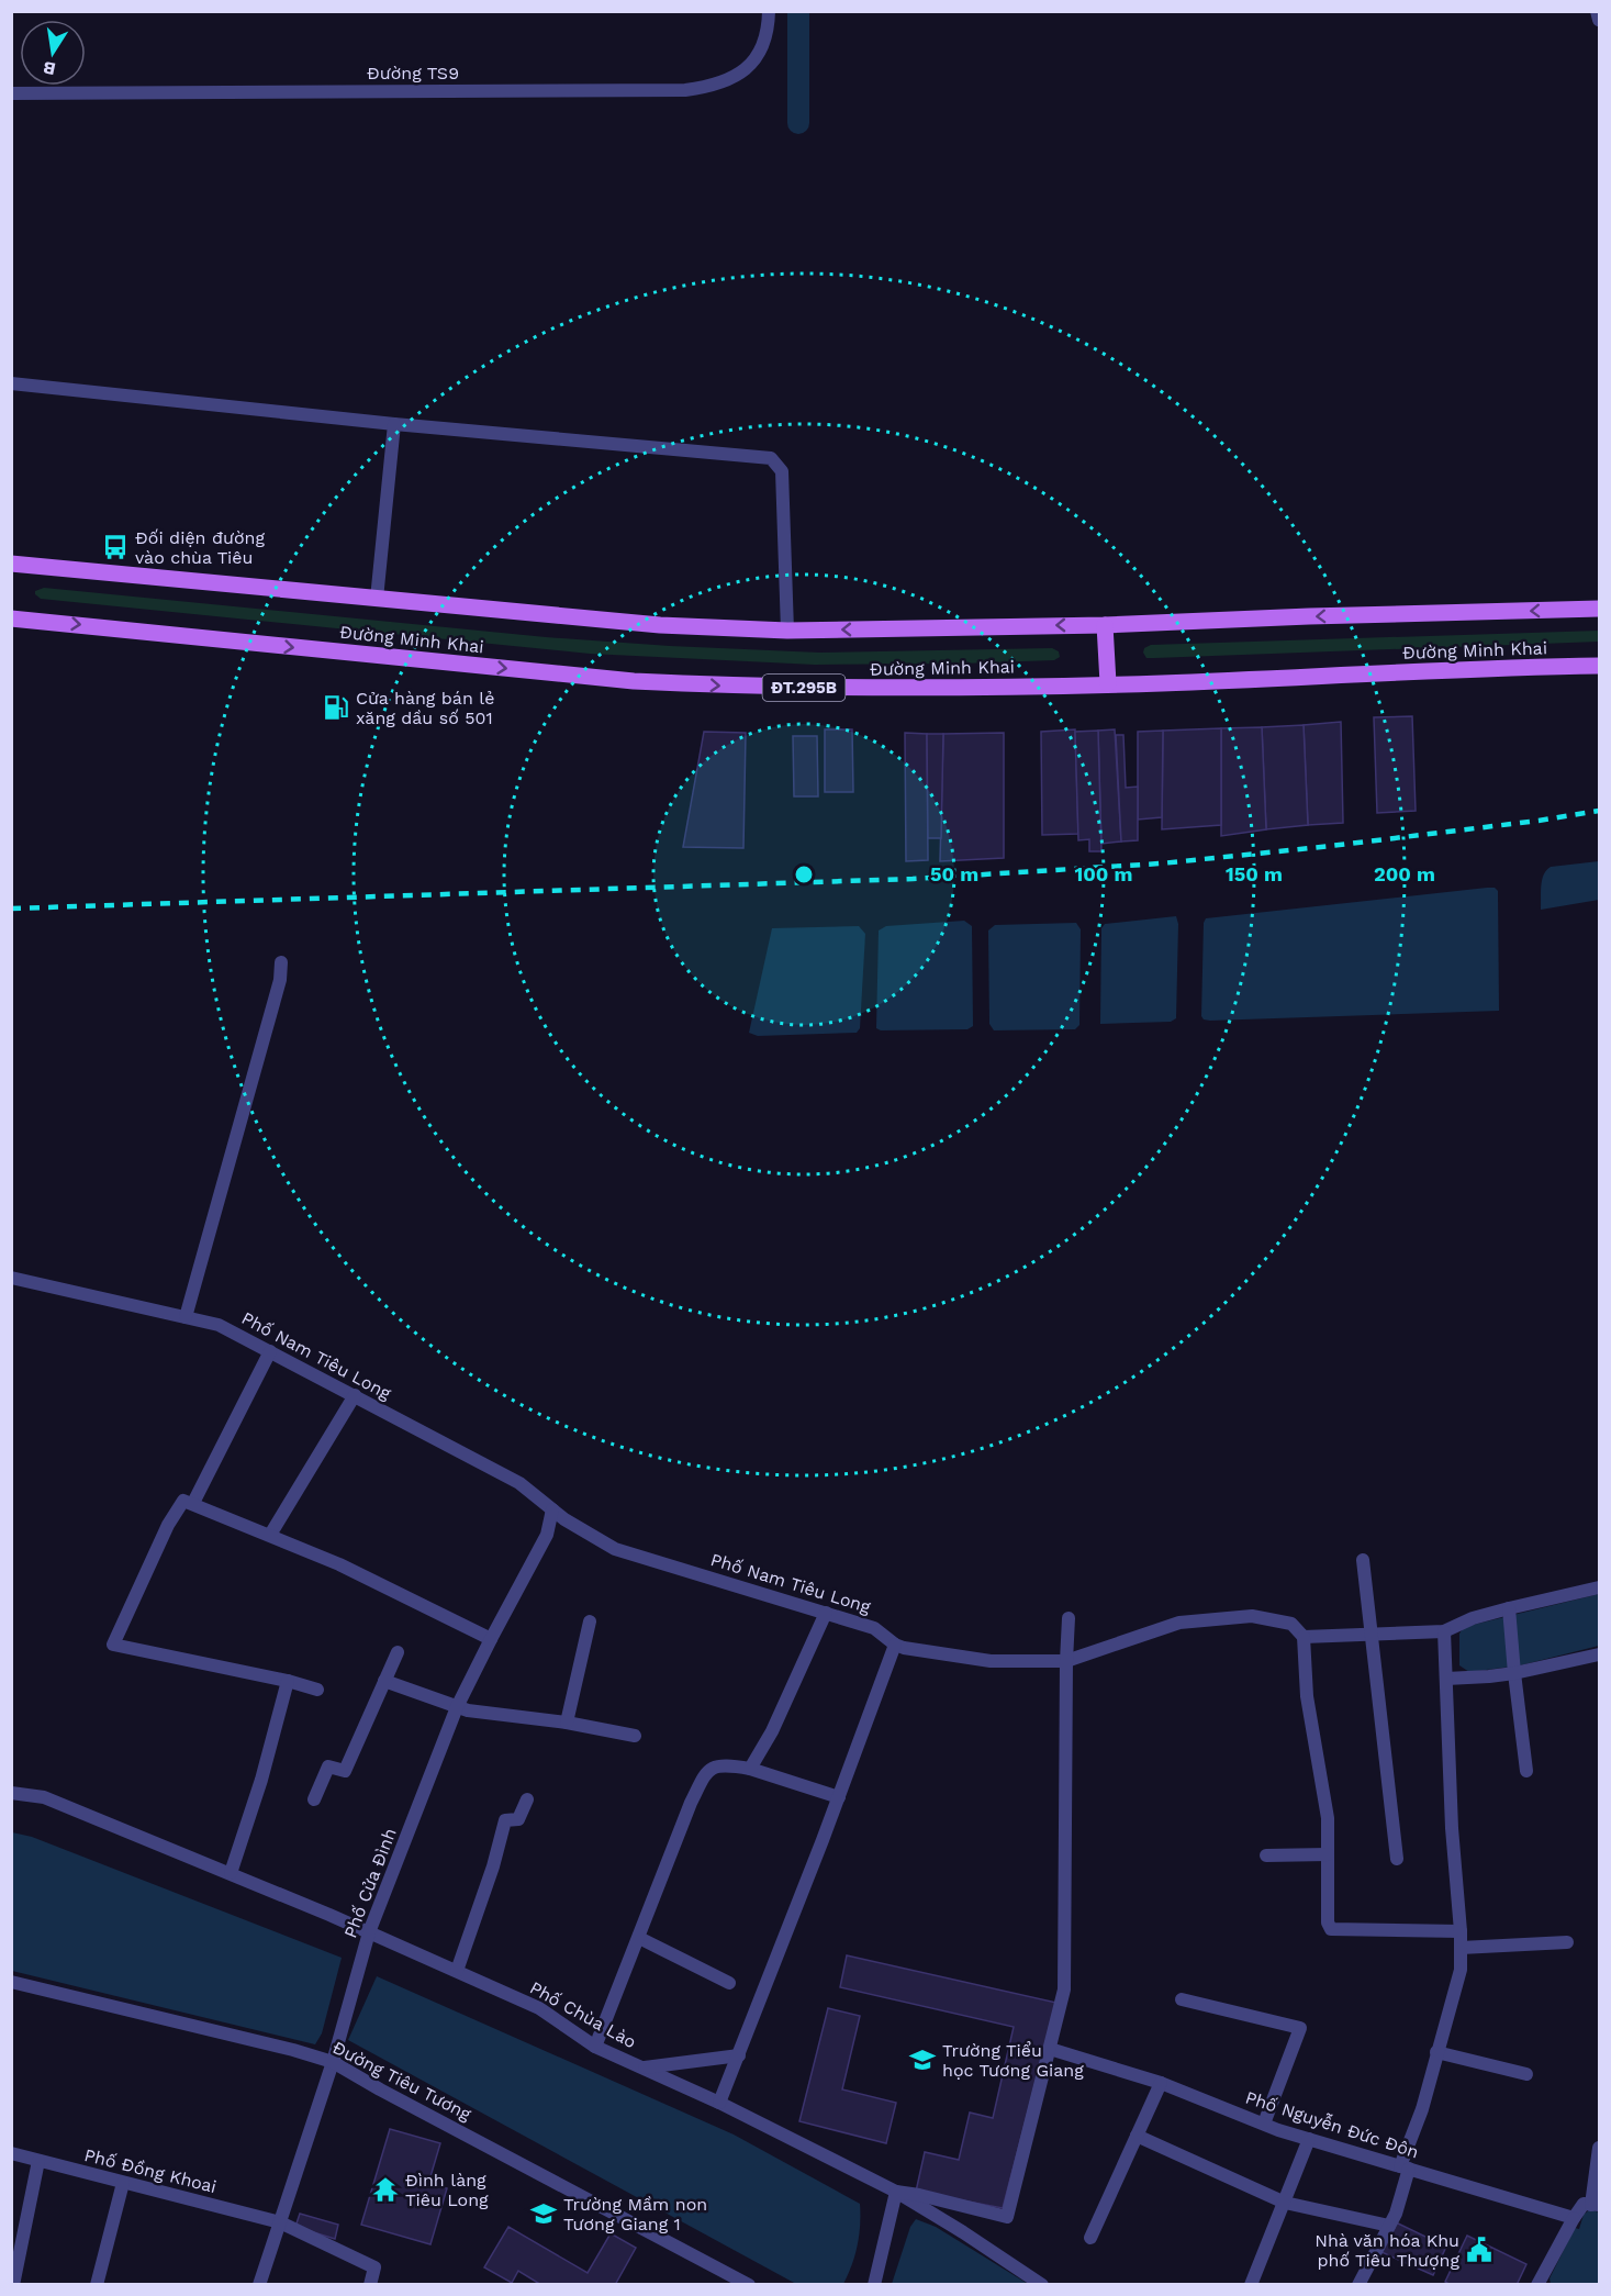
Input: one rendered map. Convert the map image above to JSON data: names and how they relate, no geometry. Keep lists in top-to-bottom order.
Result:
{
  "streets": {
    "main road": ["Đường Minh Khai", "ĐT.295B"],
    "street": [
      "Đường TS9",
      "Phố Nam Tiêu Long",
      "Phố Cửa Đình",
      "Phố Chùa Lào",
      "Đường Tiêu Tương",
      "Phố Nguyễn Đức Đôn",
      "Phố Đồng Khoai"
    ]
  },
  "crossings": [
    ["Phố Nam Tiêu Long", "Phố Cửa Đình"],
    ["Phố Cửa Đình", "Phố Chùa Lào"],
    ["Phố Cửa Đình", "Đường Tiêu Tương"],
    ["Phố Cửa Đình", "Phố Đồng Khoai"]
  ],
  "places": {
    "bus stop": ["Đối diện đường vào chùa Tiêu"],
    "fuel station": ["Cửa hàng bán lẻ xăng dầu số 501"],
    "school or university": ["Trường Tiểu học Tương Giang", "Trường Mầm non Tương Giang 1"],
    "temple": ["Đình làng Tiêu Long"],
    "public building": ["Nhà văn hóa Khu phố Tiêu Thượng"]
  },
  "north": "bottom",
  "rings": [
    "50 m",
    "100 m",
    "150 m",
    "200 m"
  ]
}
